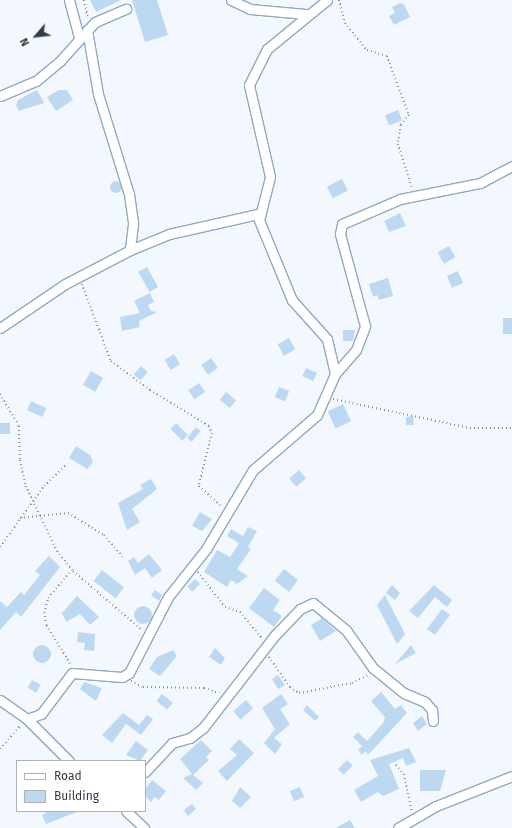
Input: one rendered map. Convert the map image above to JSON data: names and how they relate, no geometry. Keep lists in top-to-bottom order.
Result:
{
  "legend": ["Road", "Building"],
  "north": "bottom left"
}
